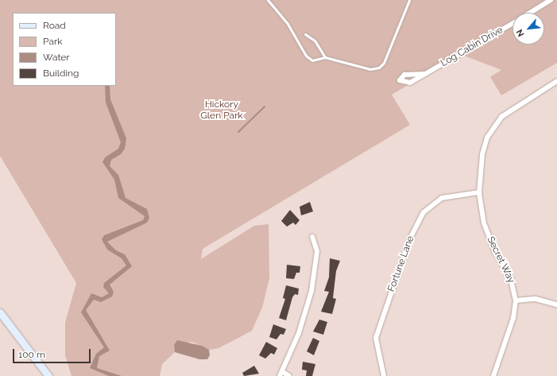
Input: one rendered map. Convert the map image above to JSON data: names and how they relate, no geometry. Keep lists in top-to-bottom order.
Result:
{
  "streets": {
    "street": ["Log Cabin Drive", "Secret Way", "Fortune Lane"]
  },
  "crossings": [
    ["Secret Way", "Fortune Lane"]
  ],
  "parks": ["Hickory Glen Park"],
  "legend": [
    "Road",
    "Park",
    "Water",
    "Building"
  ],
  "scale_bar": "100 m",
  "north": "bottom left"
}
